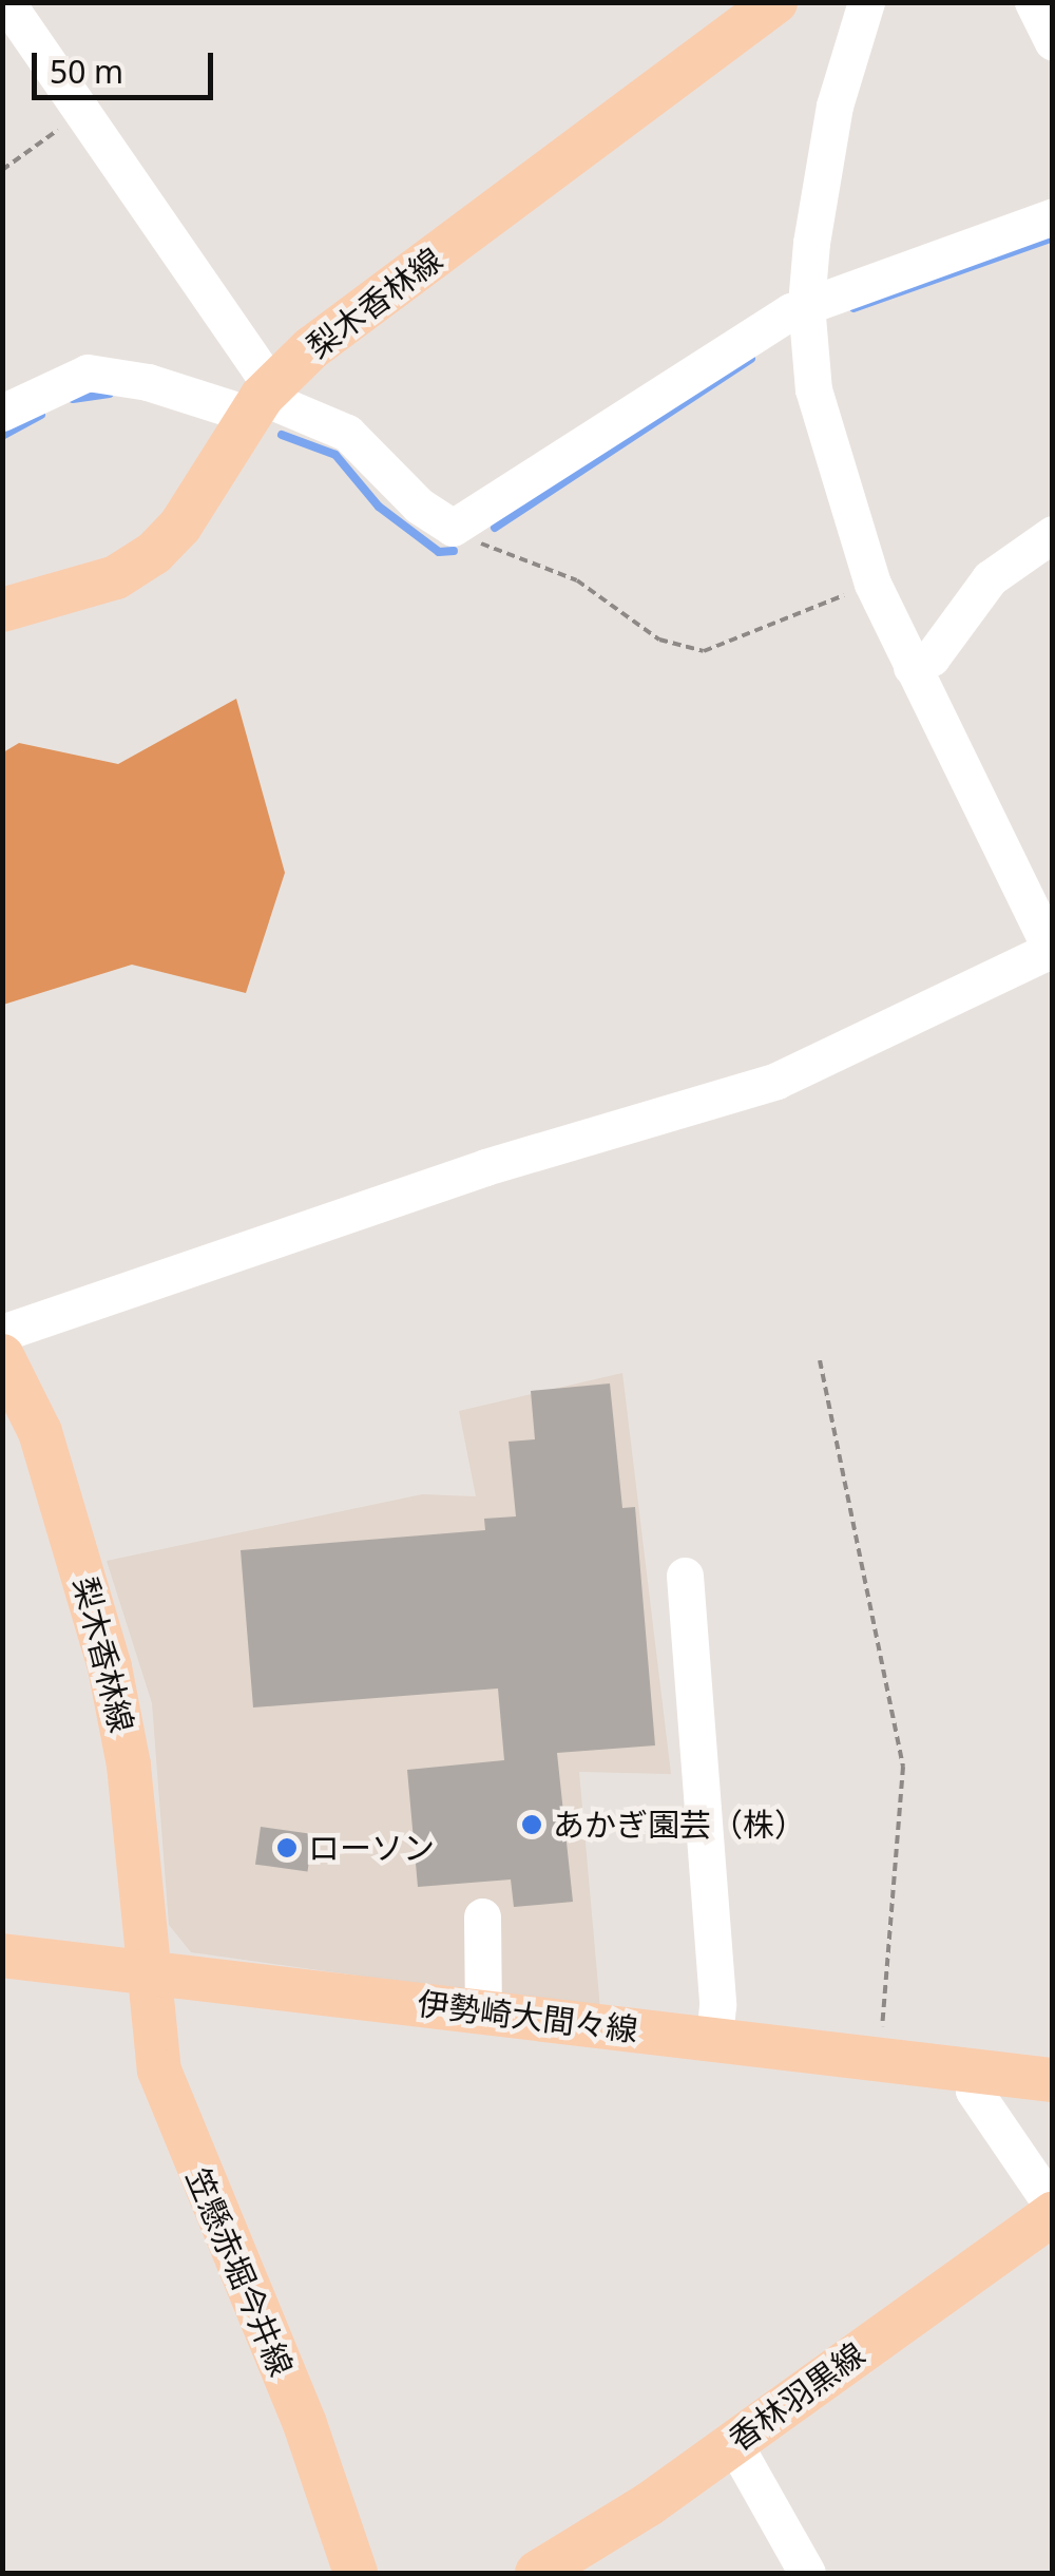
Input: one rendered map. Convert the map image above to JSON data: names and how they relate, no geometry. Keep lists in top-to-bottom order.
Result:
{
  "streets": {
    "main road": [
      "梨木香林線",
      "伊勢崎大間々線",
      "笠懸赤堀今井線",
      "香林羽黒線"
    ]
  },
  "crossings": [
    ["梨木香林線", "伊勢崎大間々線"],
    ["梨木香林線", "笠懸赤堀今井線"],
    ["伊勢崎大間々線", "笠懸赤堀今井線"]
  ],
  "places": ["あかぎ園芸（株）", "ローソン"],
  "scale_bar": "50 m"
}
